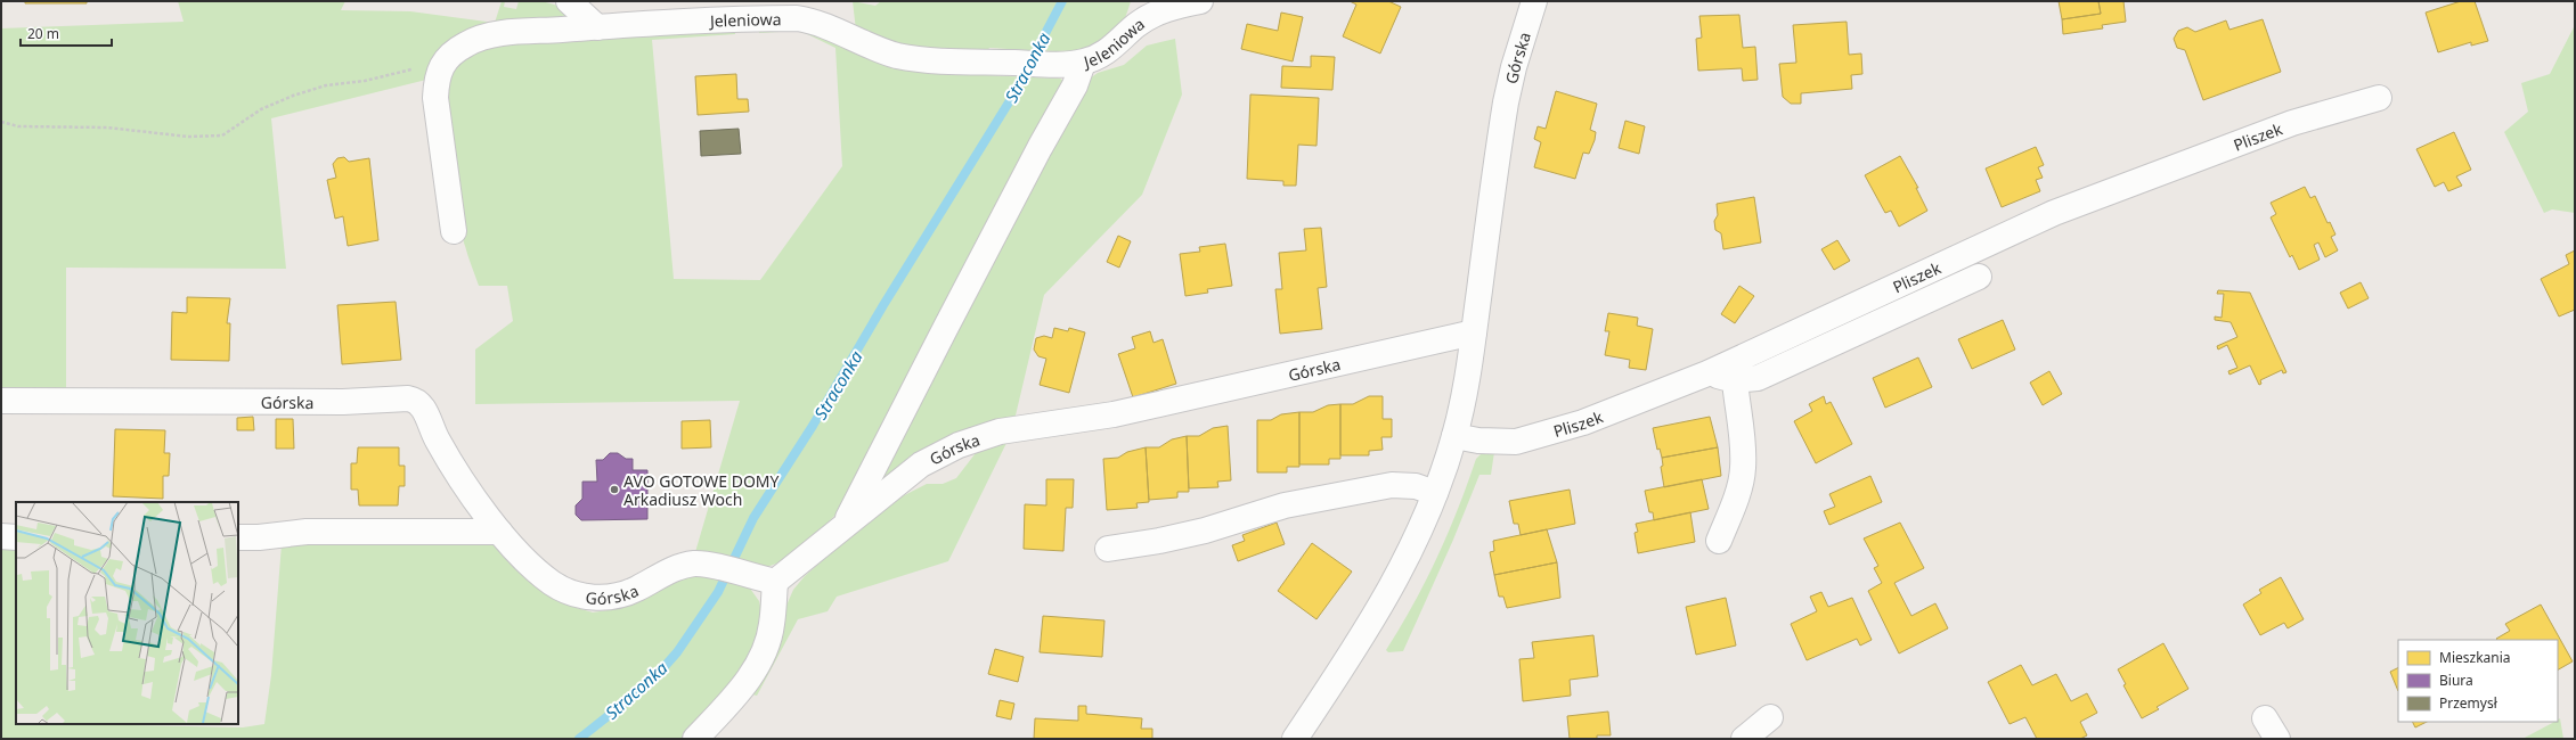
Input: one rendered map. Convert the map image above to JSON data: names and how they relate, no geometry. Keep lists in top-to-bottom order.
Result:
{
  "streets": {
    "street": ["Jeleniowa", "Górska", "Pliszek"]
  },
  "crossings": [
    ["Górska", "Pliszek"]
  ],
  "water": ["Straconka"],
  "places": ["AVO GOTOWE DOMY Arkadiusz Woch"],
  "legend": ["Mieszkania", "Biura", "Przemysł"],
  "scale_bar": "20 m"
}
